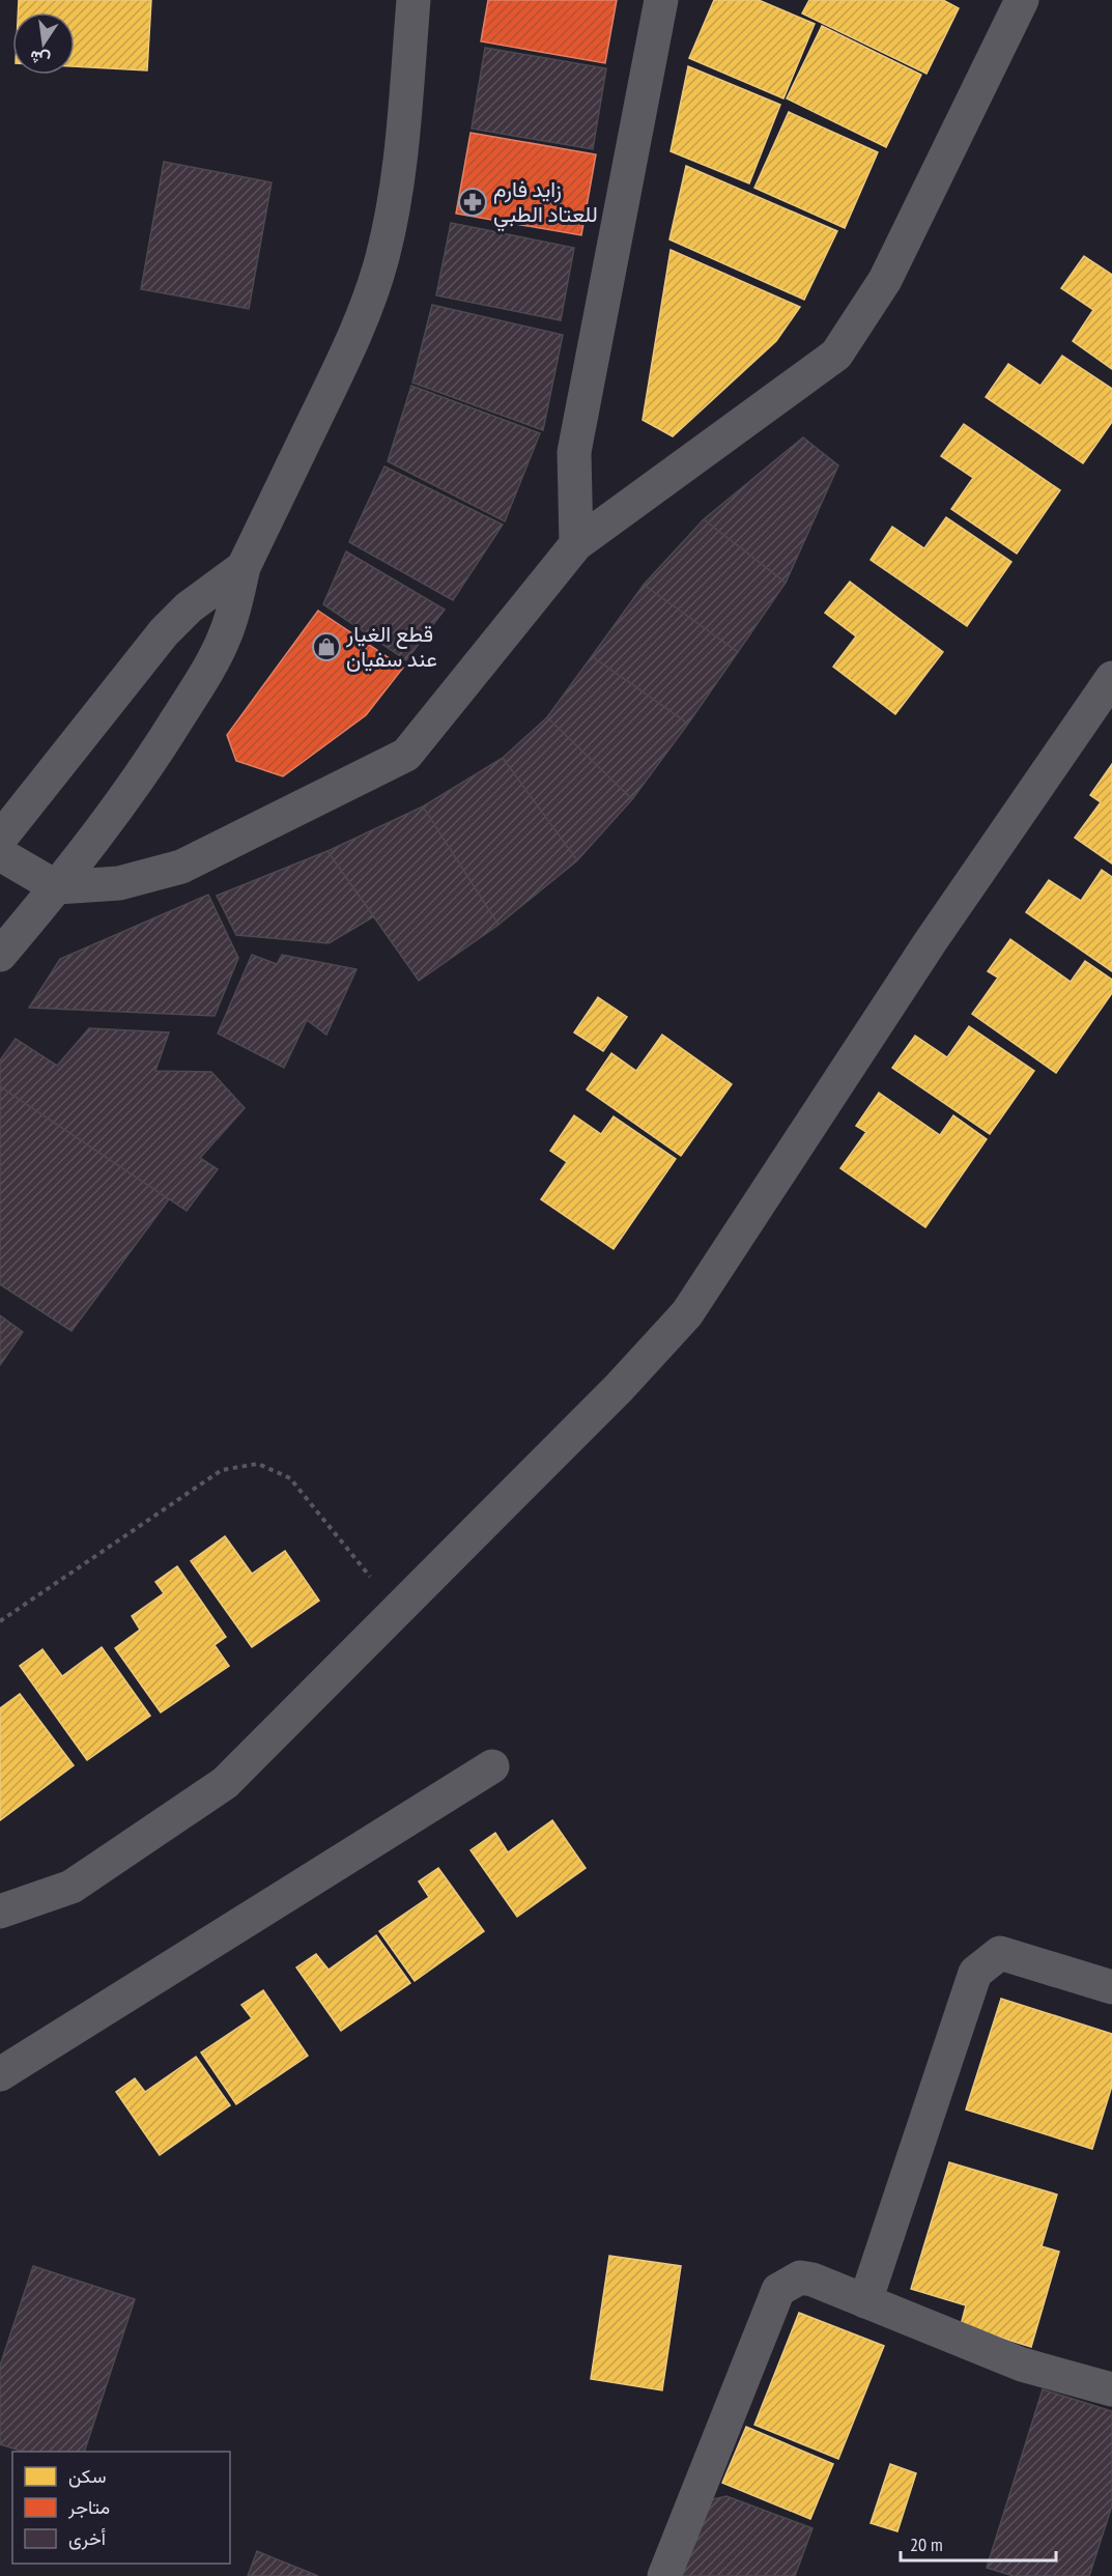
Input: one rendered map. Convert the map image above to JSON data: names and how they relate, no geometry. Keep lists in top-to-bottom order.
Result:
{
  "places": {
    "pharmacy": ["زايد فارم للعتاد الطبي"],
    "shop": ["قطع الغيار عند سفيان"]
  },
  "legend": ["سكن", "متاجر", "أخرى"],
  "scale_bar": "20 m",
  "north": "bottom"
}
